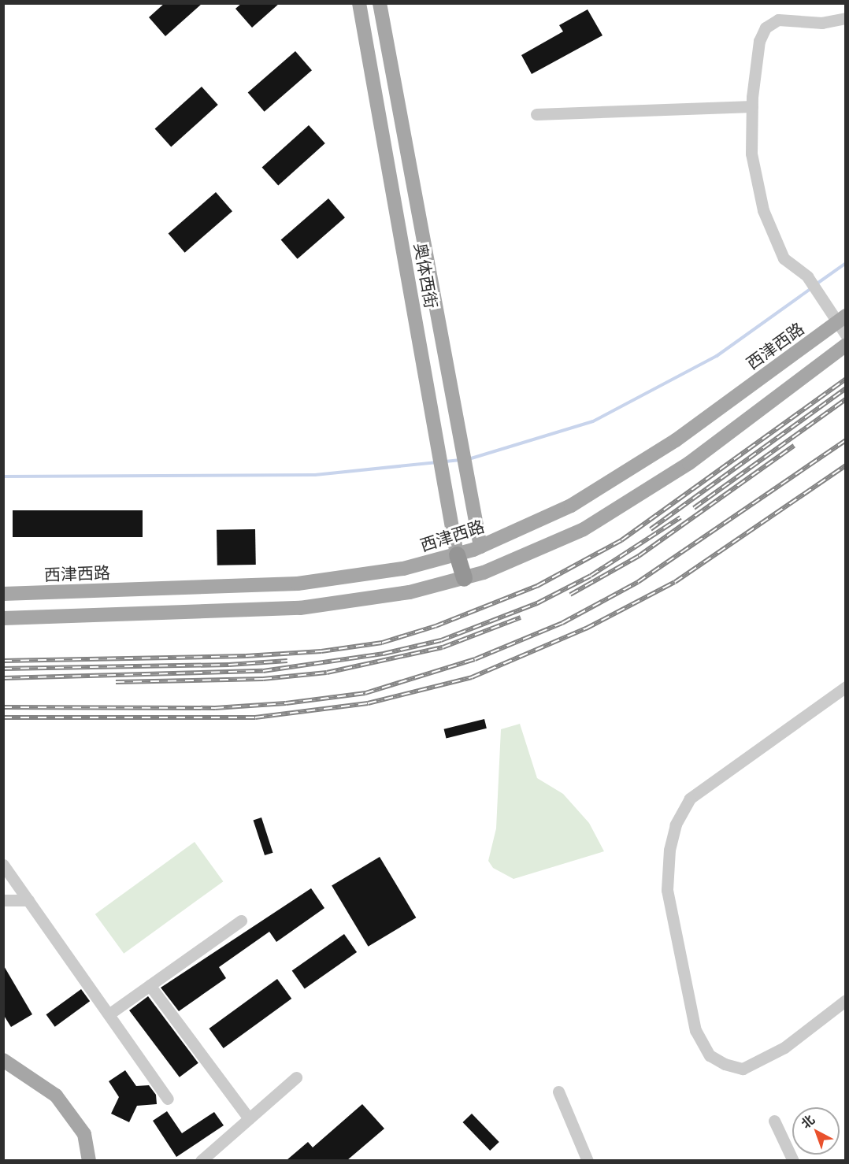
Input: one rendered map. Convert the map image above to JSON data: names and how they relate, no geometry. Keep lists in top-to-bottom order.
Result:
{
  "streets": {
    "main road": ["奥体西街", "西津西路"]
  },
  "crossings": [
    ["奥体西街", "西津西路"]
  ],
  "north": "top left"
}
